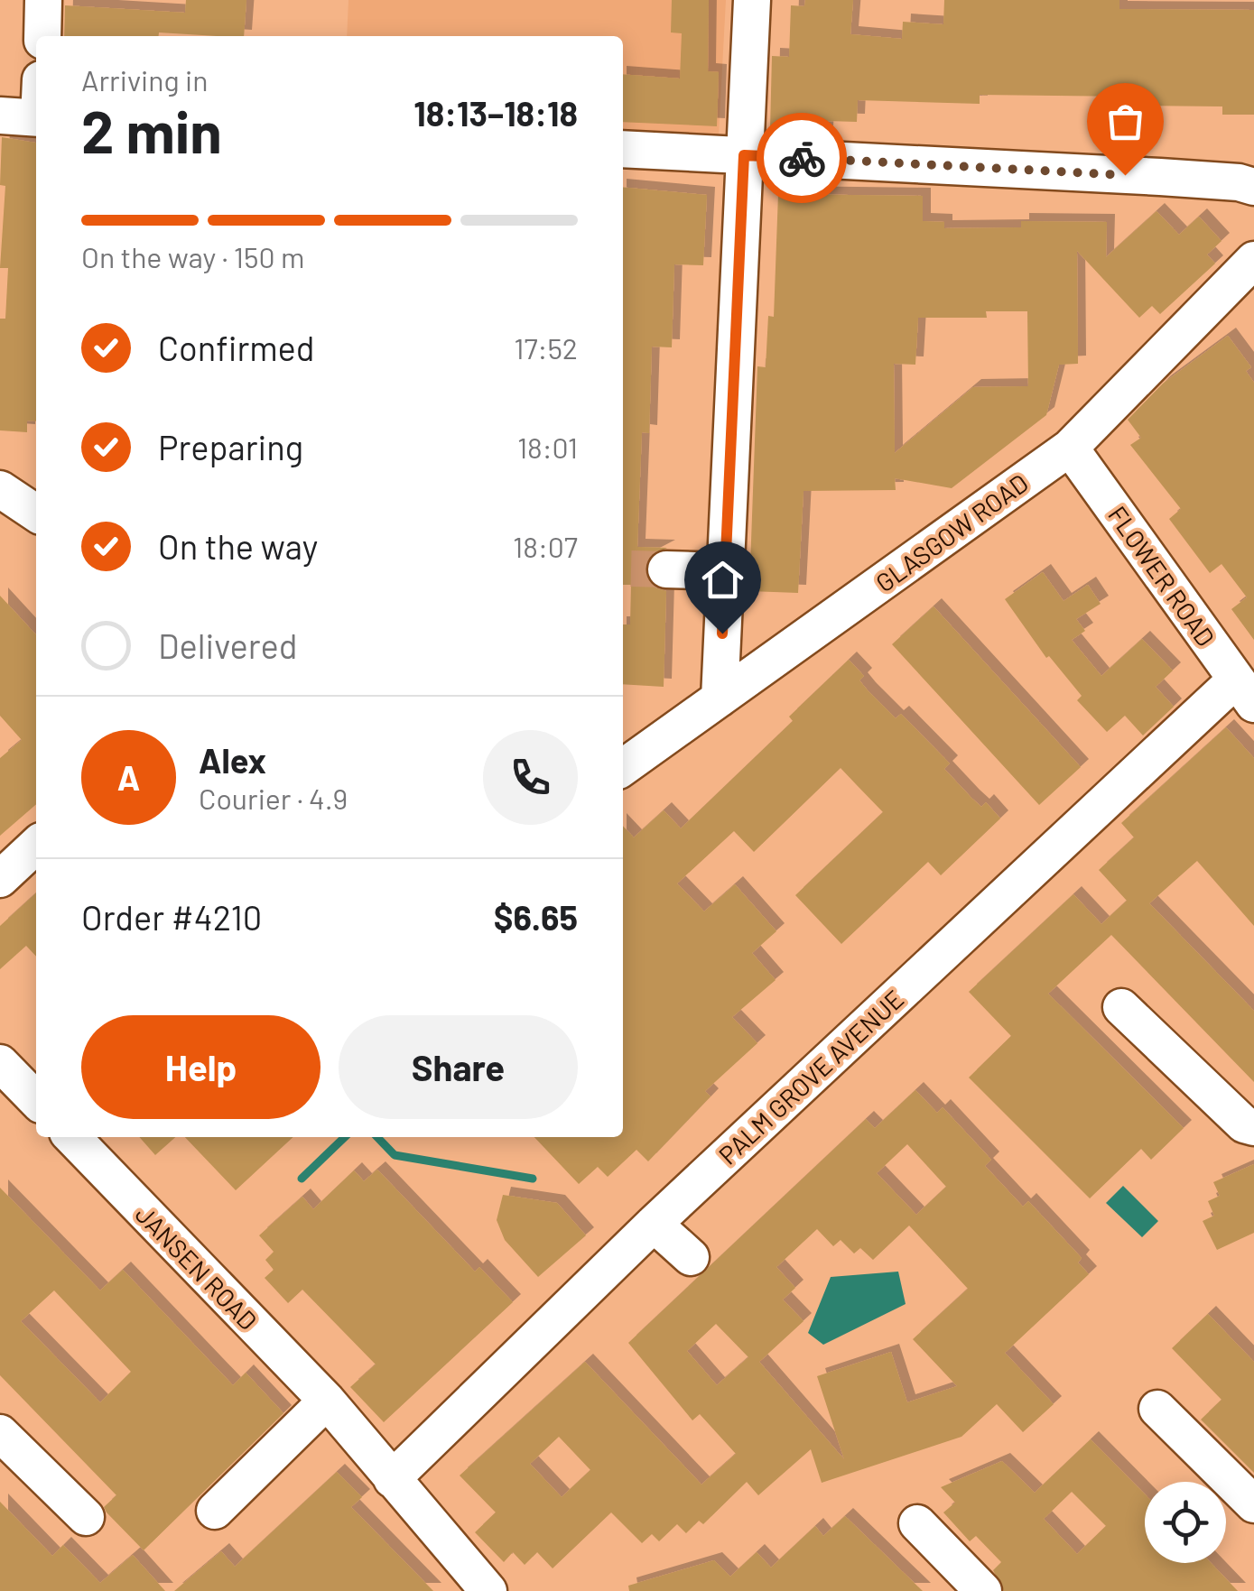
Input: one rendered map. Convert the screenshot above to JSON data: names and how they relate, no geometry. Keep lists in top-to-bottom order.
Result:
{
  "streets": {
    "street": [
      "GLASGOW ROAD",
      "FLOWER ROAD",
      "PALM GROVE AVENUE",
      "JANSEN ROAD"
    ]
  },
  "crossings": [
    ["GLASGOW ROAD", "FLOWER ROAD"],
    ["FLOWER ROAD", "PALM GROVE AVENUE"],
    ["PALM GROVE AVENUE", "JANSEN ROAD"]
  ],
  "page": {
    "heading": ["2 min", "Arriving in", "18:13–18:18"],
    "panel": [
      "Alex",
      "Courier · 4.9",
      "Order #4210",
      "$6.65"
    ],
    "bar": "On the way · 150 m",
    "list": [
      ["Confirmed", "17:52"],
      ["Preparing", "18:01"],
      ["On the way", "18:07"],
      "Delivered"
    ],
    "round": "A",
    "buttons": ["Help", "Share"]
  }
}
